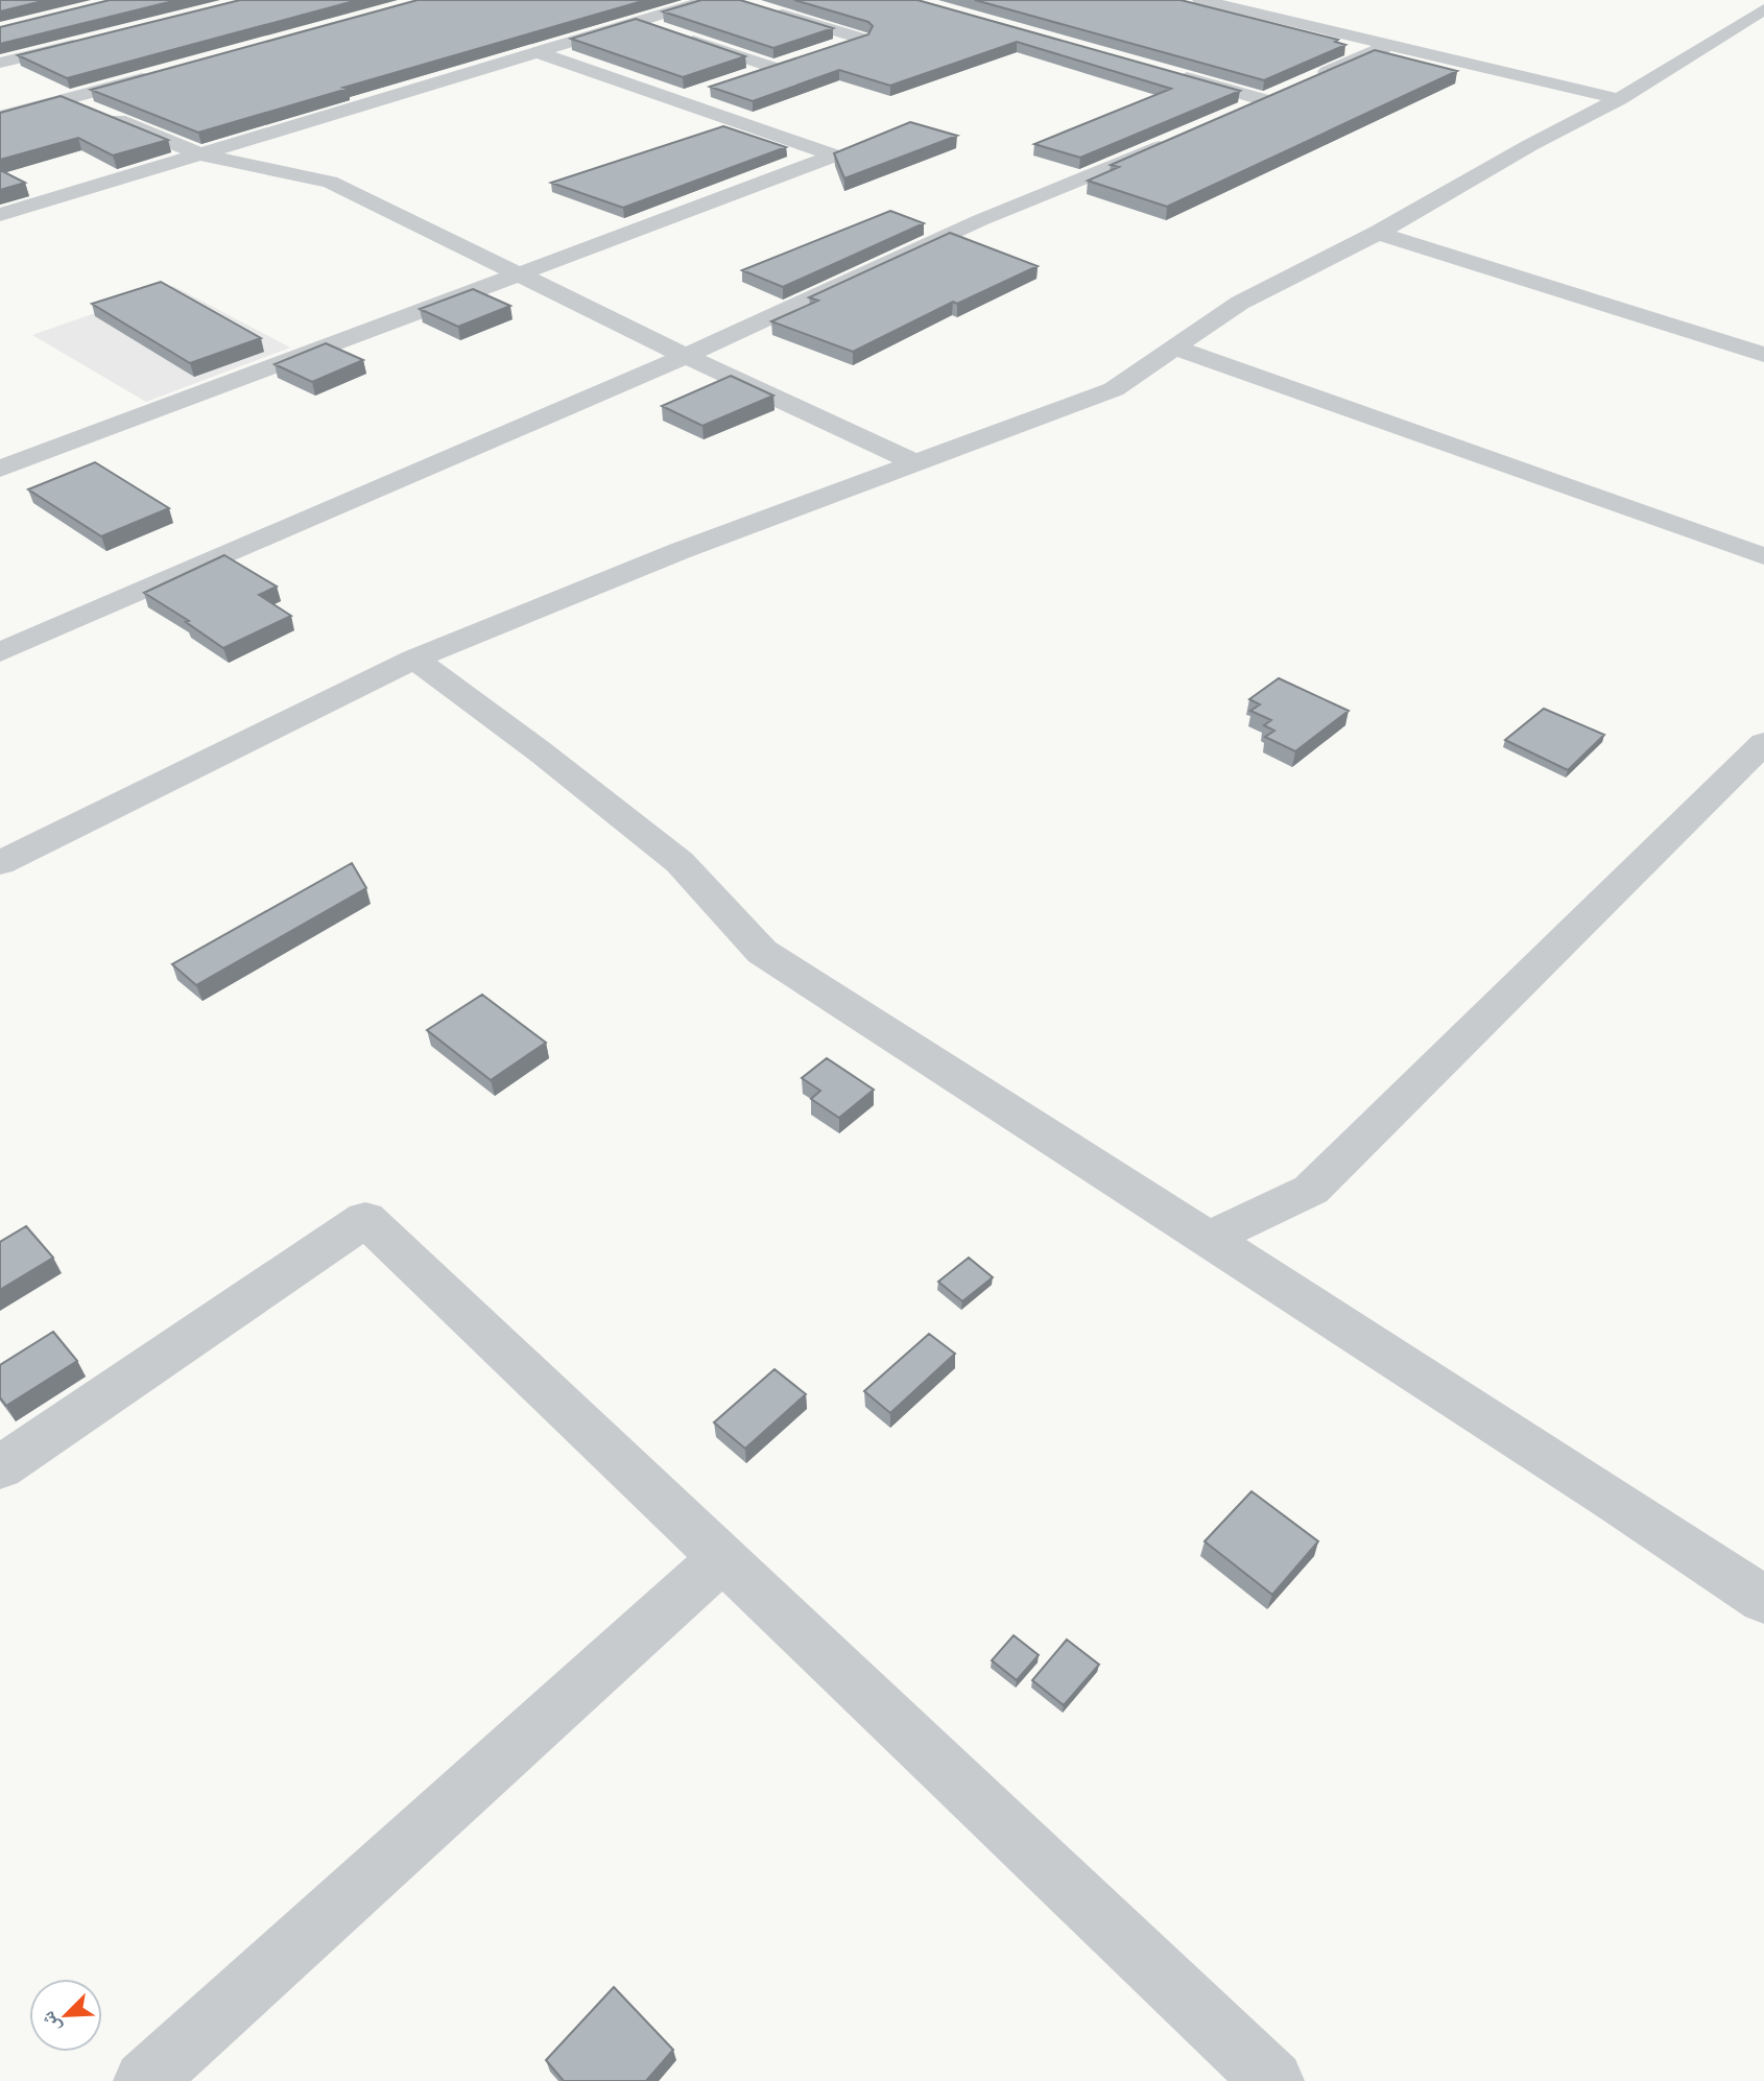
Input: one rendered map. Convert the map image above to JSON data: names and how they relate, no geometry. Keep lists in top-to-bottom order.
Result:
{
  "north": "bottom left"
}
